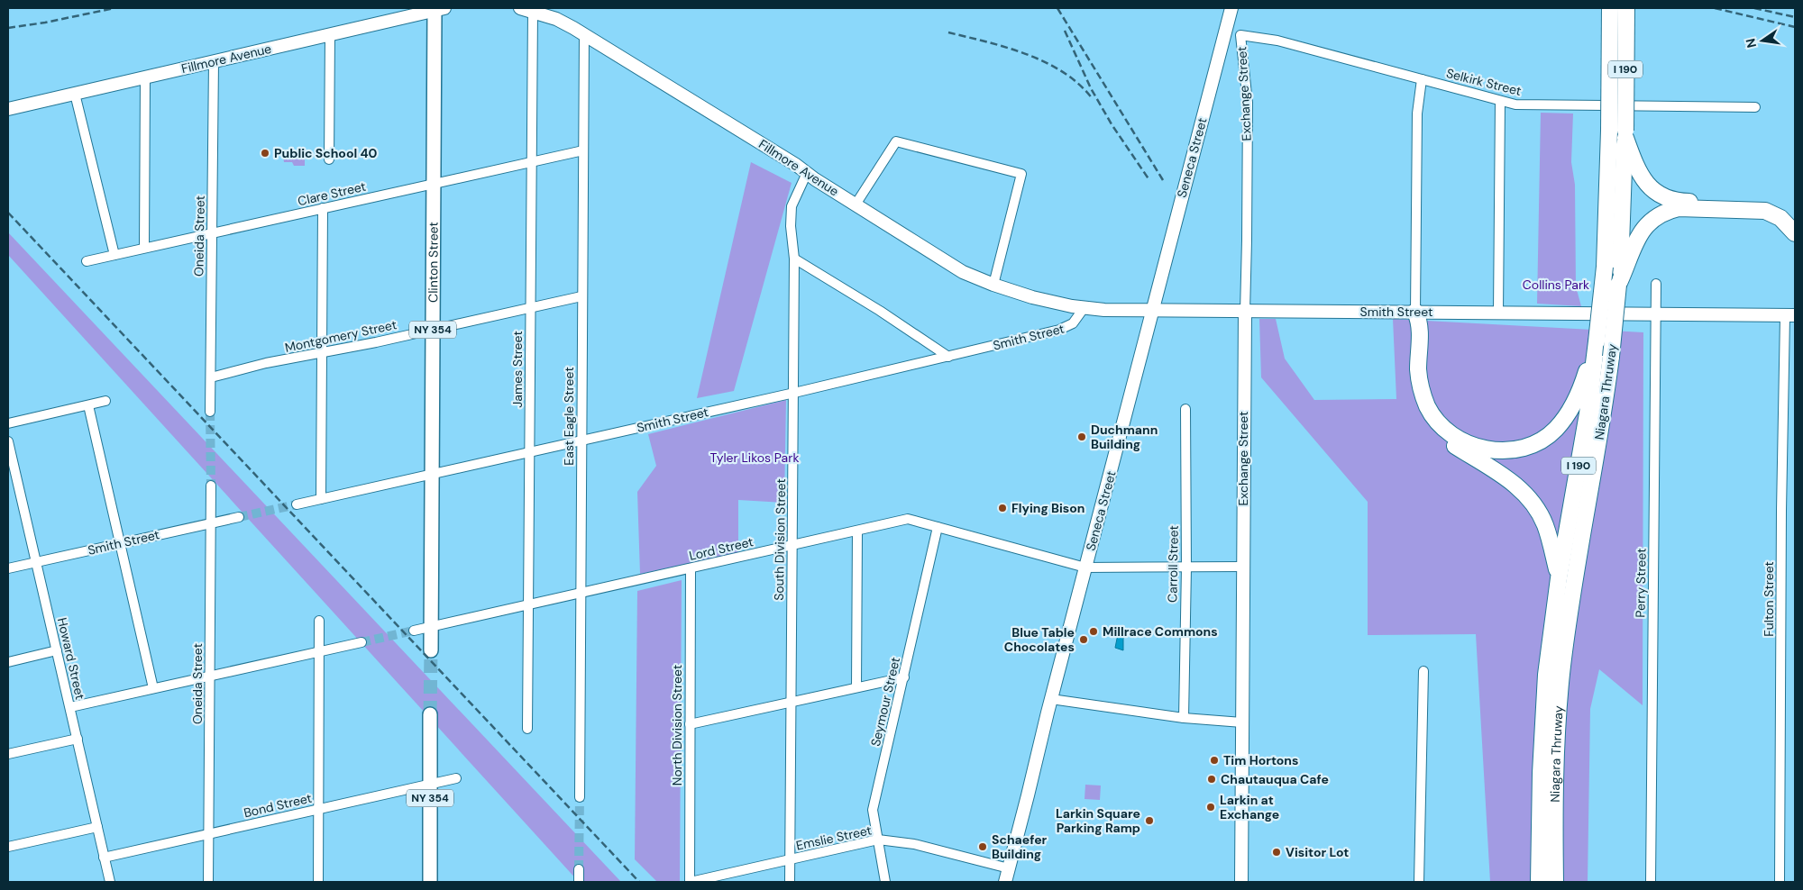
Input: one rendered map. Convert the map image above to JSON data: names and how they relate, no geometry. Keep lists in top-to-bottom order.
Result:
{
  "streets": {
    "highway": ["I 190", "Niagara Thruway"],
    "main road": ["Clinton Street", "NY 354"],
    "street": [
      "Fillmore Avenue",
      "Selkirk Street",
      "Exchange Street",
      "Seneca Street",
      "Clare Street",
      "Oneida Street",
      "Smith Street",
      "Montgomery Street",
      "James Street",
      "East Eagle Street",
      "South Division Street",
      "Lord Street",
      "Carroll Street",
      "Perry Street",
      "Fulton Street",
      "Howard Street",
      "Seymour Street",
      "North Division Street",
      "Bond Street",
      "Emslie Street"
    ]
  },
  "crossings": [
    ["Fillmore Avenue", "Oneida Street"],
    ["Fillmore Avenue", "Clinton Street"],
    ["Fillmore Avenue", "Smith Street"],
    ["Fillmore Avenue", "James Street"],
    ["Fillmore Avenue", "East Eagle Street"],
    ["Fillmore Avenue", "South Division Street"],
    ["Selkirk Street", "Exchange Street"],
    ["Exchange Street", "Smith Street"],
    ["Exchange Street", "Lord Street"],
    ["Seneca Street", "Smith Street"],
    ["Seneca Street", "Lord Street"],
    ["Seneca Street", "Emslie Street"],
    ["Clare Street", "Oneida Street"],
    ["Clare Street", "Clinton Street"],
    ["Clare Street", "James Street"],
    ["Clare Street", "East Eagle Street"],
    ["Oneida Street", "Smith Street"],
    ["Oneida Street", "Montgomery Street"],
    ["Oneida Street", "Bond Street"],
    ["Clinton Street", "Smith Street"],
    ["Clinton Street", "Montgomery Street"],
    ["Clinton Street", "Lord Street"],
    ["Smith Street", "James Street"],
    ["Smith Street", "East Eagle Street"],
    ["Smith Street", "South Division Street"],
    ["Smith Street", "Perry Street"],
    ["Smith Street", "Fulton Street"],
    ["Smith Street", "Howard Street"],
    ["NY 354", "Bond Street"],
    ["Montgomery Street", "James Street"],
    ["Montgomery Street", "East Eagle Street"],
    ["James Street", "Lord Street"],
    ["East Eagle Street", "Lord Street"],
    ["South Division Street", "Lord Street"],
    ["South Division Street", "Emslie Street"],
    ["Lord Street", "Carroll Street"],
    ["Lord Street", "Seymour Street"],
    ["Lord Street", "North Division Street"],
    ["Howard Street", "Bond Street"],
    ["Seymour Street", "Emslie Street"],
    ["North Division Street", "Emslie Street"]
  ],
  "parks": ["Collins Park", "Tyler Likos Park"],
  "places": [
    "Public School 40",
    "Duchmann Building",
    "Flying Bison",
    "Millrace Commons",
    "Blue Table Chocolates",
    "Tim Hortons",
    "Chautauqua Cafe",
    "Larkin at Exchange",
    "Larkin Square Parking Ramp",
    "Schaefer Building",
    "Visitor Lot"
  ],
  "north": "left"
}
